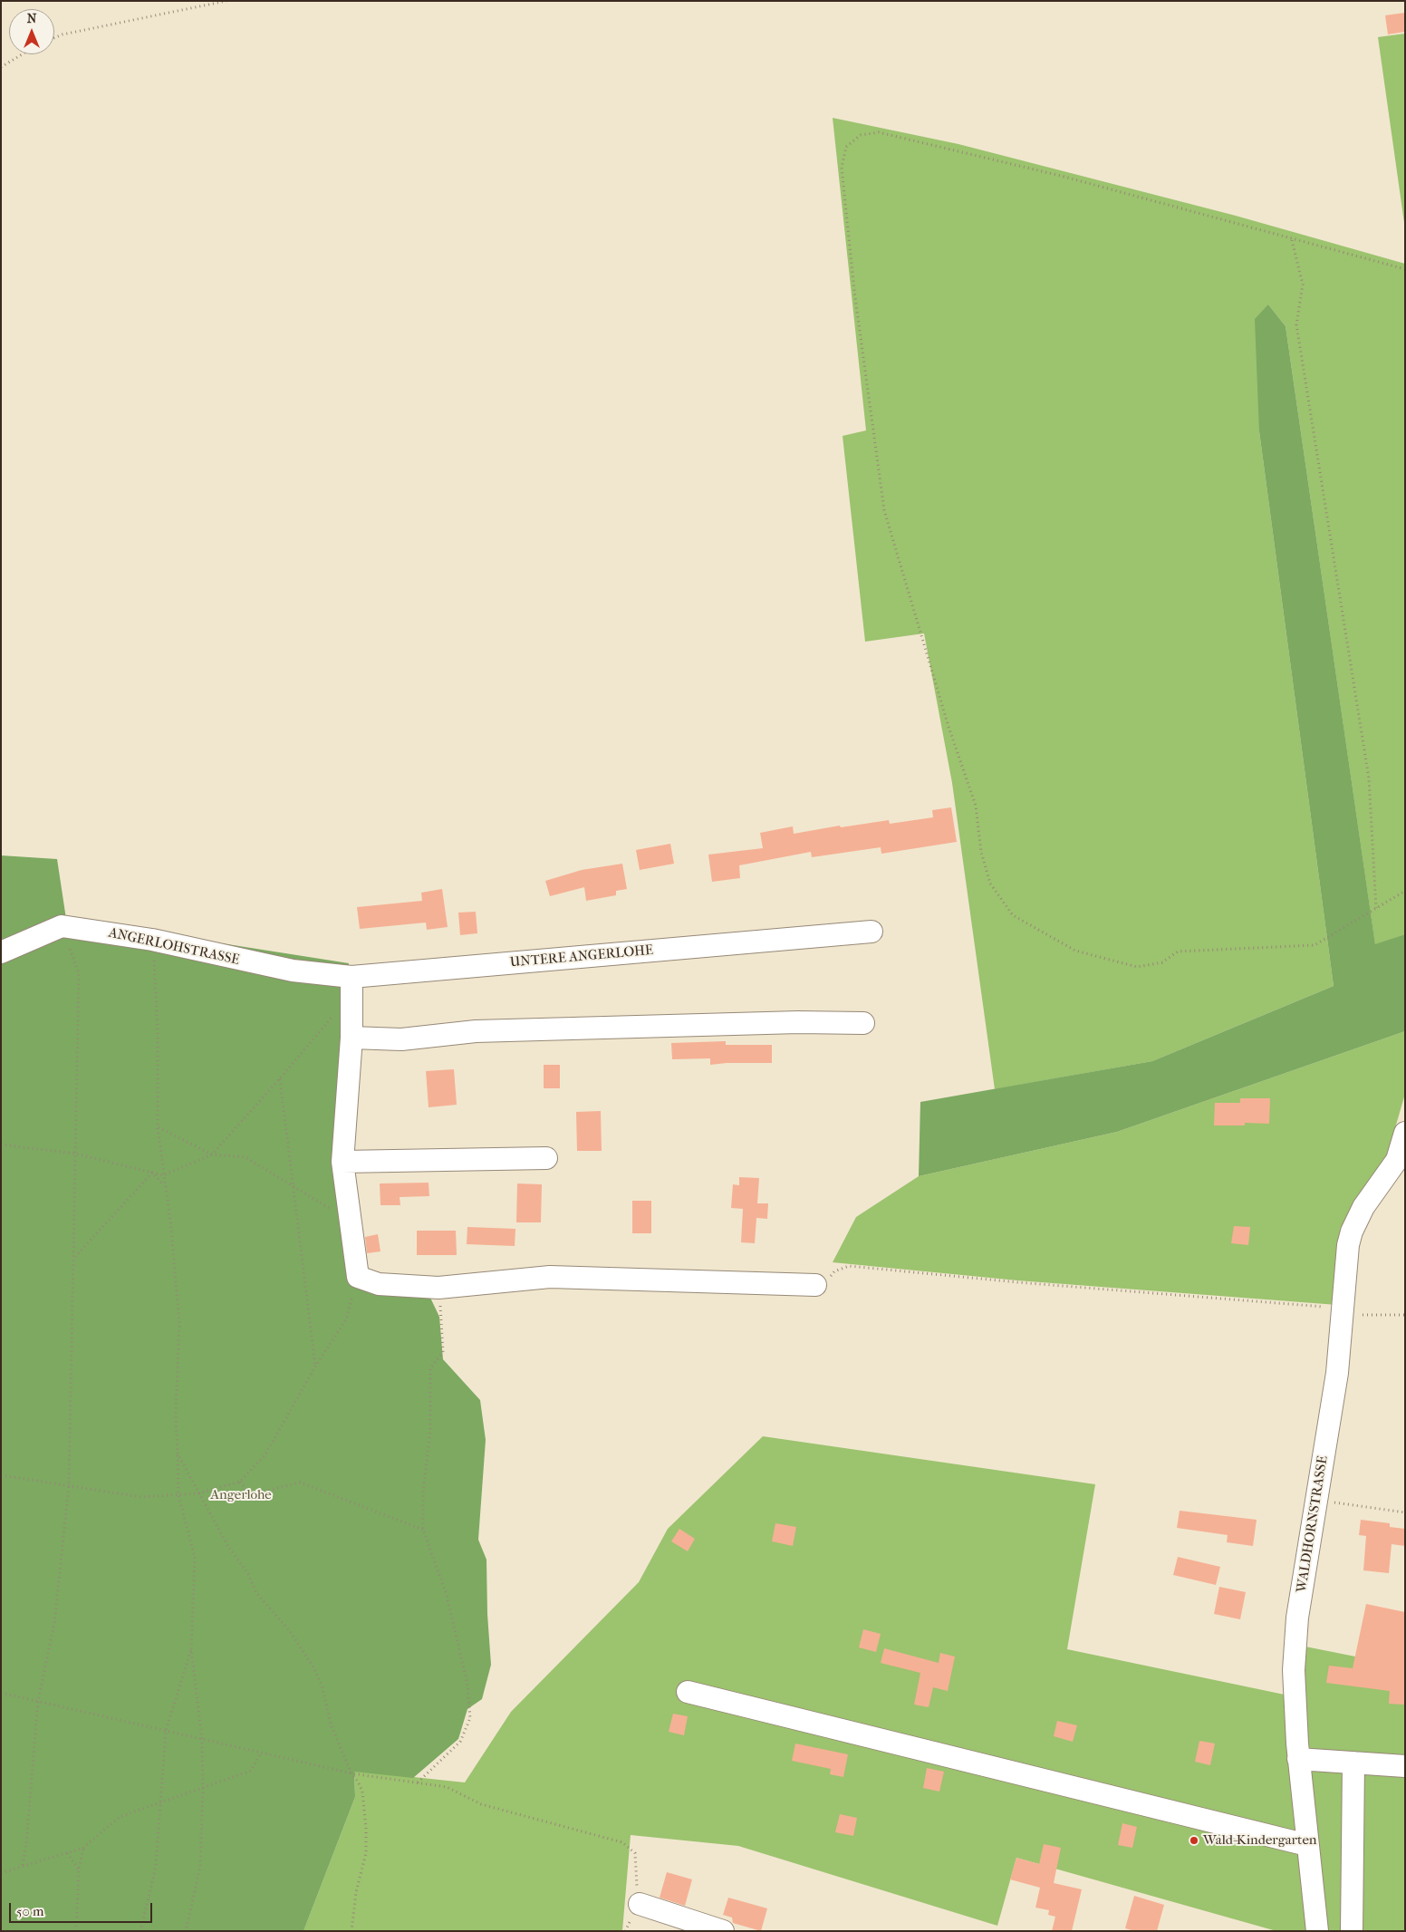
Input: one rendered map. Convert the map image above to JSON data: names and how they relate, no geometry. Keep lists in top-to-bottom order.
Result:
{
  "streets": {
    "street": ["ANGERLOHSTRASSE", "UNTERE ANGERLOHE", "WALDHORNSTRASSE"]
  },
  "crossings": [
    ["ANGERLOHSTRASSE", "UNTERE ANGERLOHE"]
  ],
  "parks": ["Angerlohe"],
  "places": ["Wald-Kindergarten"],
  "scale_bar": "50 m",
  "north": "top"
}
